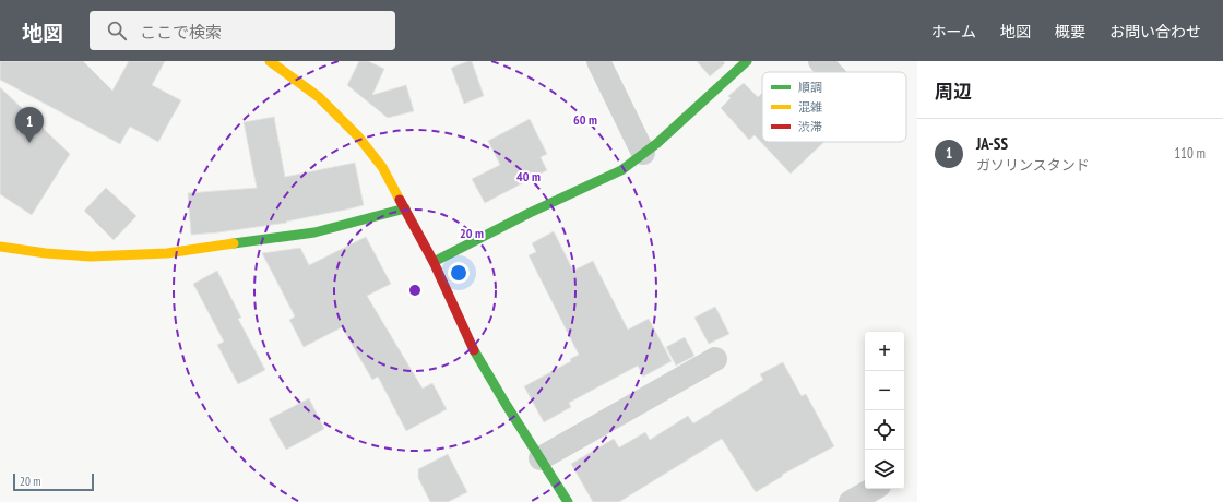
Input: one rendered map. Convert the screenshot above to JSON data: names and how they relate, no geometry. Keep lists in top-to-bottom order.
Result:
{
  "legend": ["順調", "混雑", "渋滞"],
  "scale_bar": "20 m",
  "page": {
    "header": "地図",
    "search": "ここで検索",
    "nav": [
      "ホーム",
      "地図",
      "概要",
      "お問い合わせ"
    ],
    "heading": "周辺",
    "pins": "1",
    "list": [
      {
        "mark": "1",
        "name": "JA-SS",
        "note": "ガソリンスタンド",
        "value": "110 m"
      }
    ],
    "map_buttons": ["+", "−"],
    "scale": "20 m"
  },
  "rings": ["60 m", "40 m", "20 m"]
}
